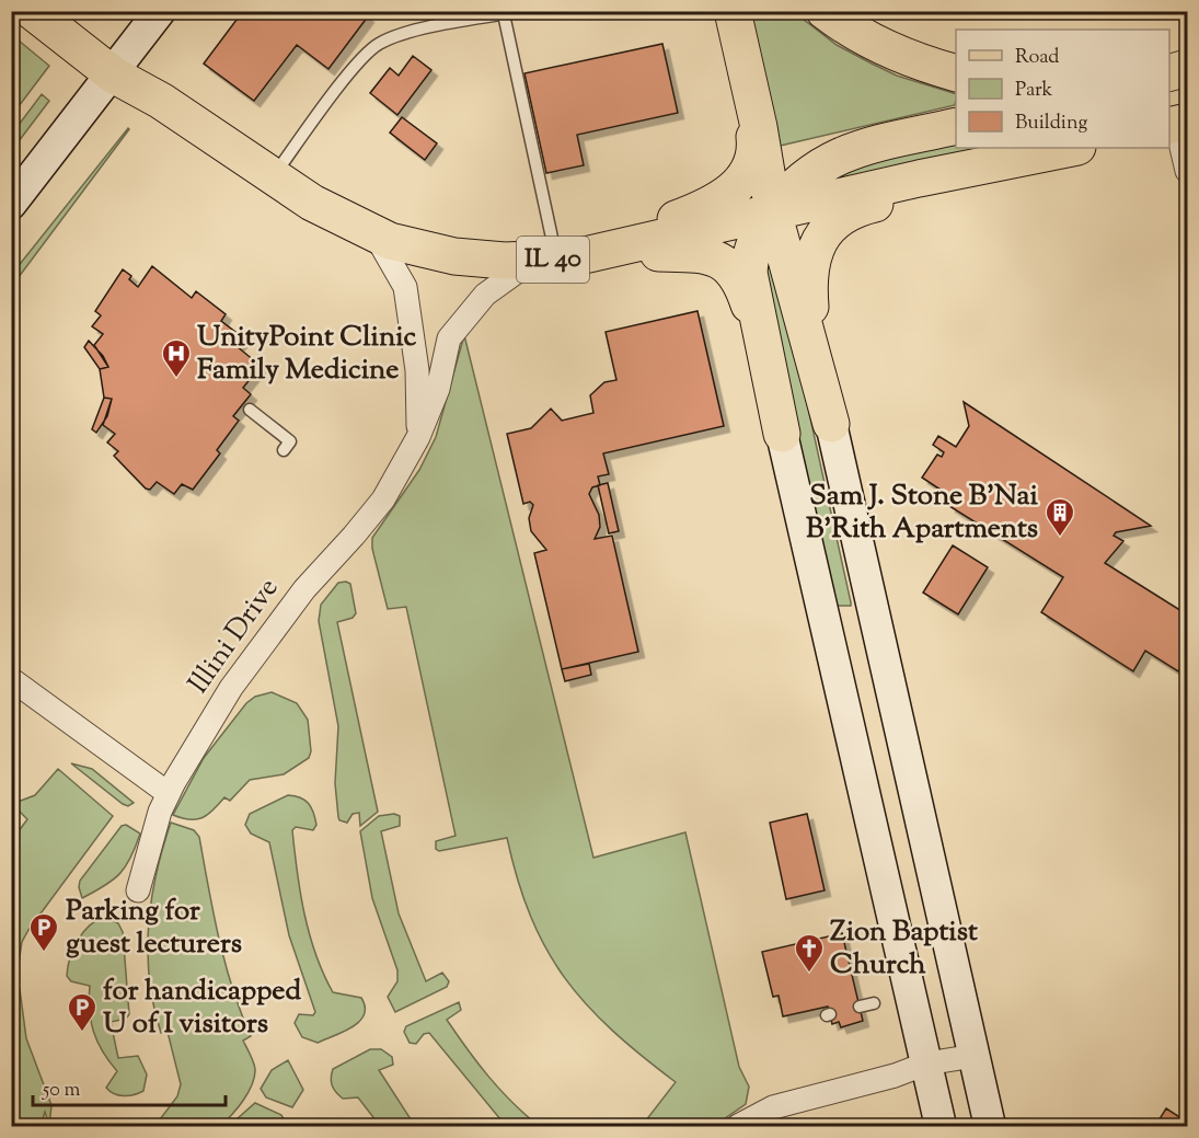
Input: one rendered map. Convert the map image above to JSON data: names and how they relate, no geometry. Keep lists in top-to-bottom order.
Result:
{
  "streets": {
    "main road": ["IL 40"],
    "street": ["Illini Drive"]
  },
  "crossings": [
    ["IL 40", "Illini Drive"]
  ],
  "places": {
    "hospital": ["UnityPoint Clinic Family Medicine"],
    "building": ["Sam J. Stone B'Nai B'Rith Apartments"],
    "parking": ["Parking for guest lecturers", "for handicapped U of I visitors"],
    "church": ["Zion Baptist Church"]
  },
  "legend": ["Road", "Park", "Building"],
  "scale_bar": "50 m"
}
